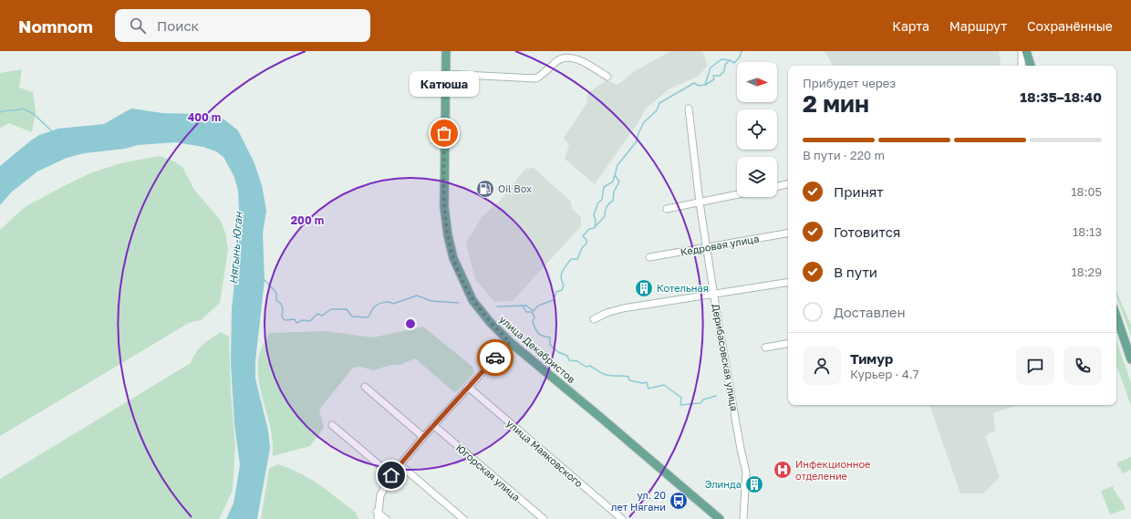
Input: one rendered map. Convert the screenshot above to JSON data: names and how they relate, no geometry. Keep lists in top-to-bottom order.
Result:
{
  "streets": {
    "main road": ["улица Декабристов"],
    "street": [
      "Кедровая улица",
      "Дерибасовская улица",
      "улица Маяковского",
      "Югорская улица"
    ]
  },
  "crossings": [
    ["Кедровая улица", "Дерибасовская улица"]
  ],
  "water": ["Нягынь-Юган"],
  "places": {
    "other": ["Катюша"],
    "fuel station": ["Oil Box"],
    "building": ["Котельная", "Элинда"],
    "hospital": ["Инфекционное отделение"],
    "bus stop": ["ул. 20 лет Нягани"]
  },
  "north": "right",
  "page": {
    "header": "Nomnom",
    "search": "Поиск",
    "nav": ["Карта", "Маршрут", "Сохранённые"],
    "heading": ["2 мин", "Прибудет через", "18:35–18:40"],
    "panel": ["Тимур", "Курьер · 4.7"],
    "bubble": "Катюша",
    "bar": "В пути · 220 m",
    "list": [
      ["Принят", "18:05"],
      ["Готовится", "18:13"],
      ["В пути", "18:29"],
      "Доставлен"
    ]
  },
  "rings": ["400 m", "200 m"]
}
